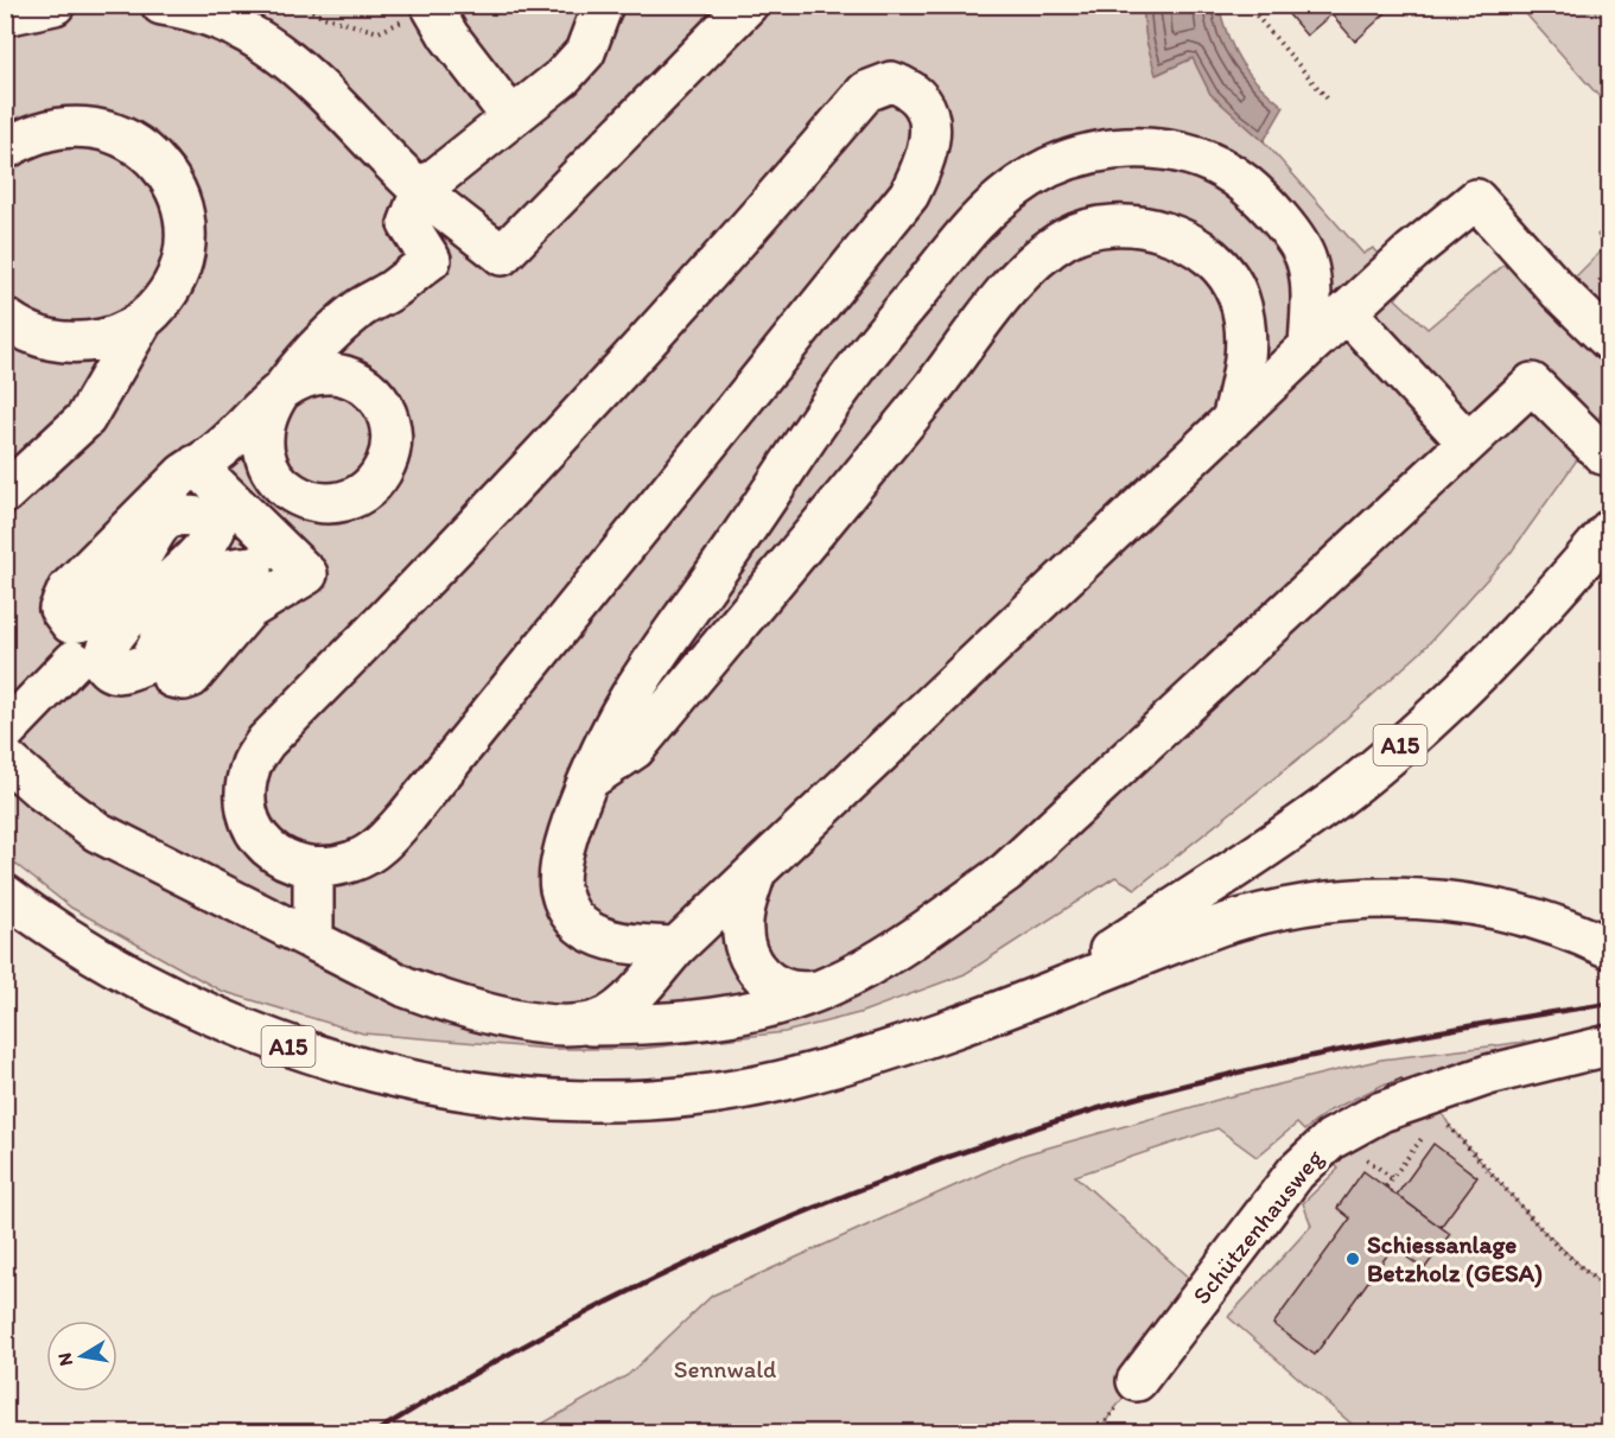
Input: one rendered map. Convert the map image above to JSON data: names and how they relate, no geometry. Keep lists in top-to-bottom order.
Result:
{
  "streets": {
    "main road": ["A15", "Schützenhausweg"]
  },
  "parks": ["Sennwald"],
  "places": ["Schiessanlage Betzholz (GESA)"],
  "north": "left"
}
